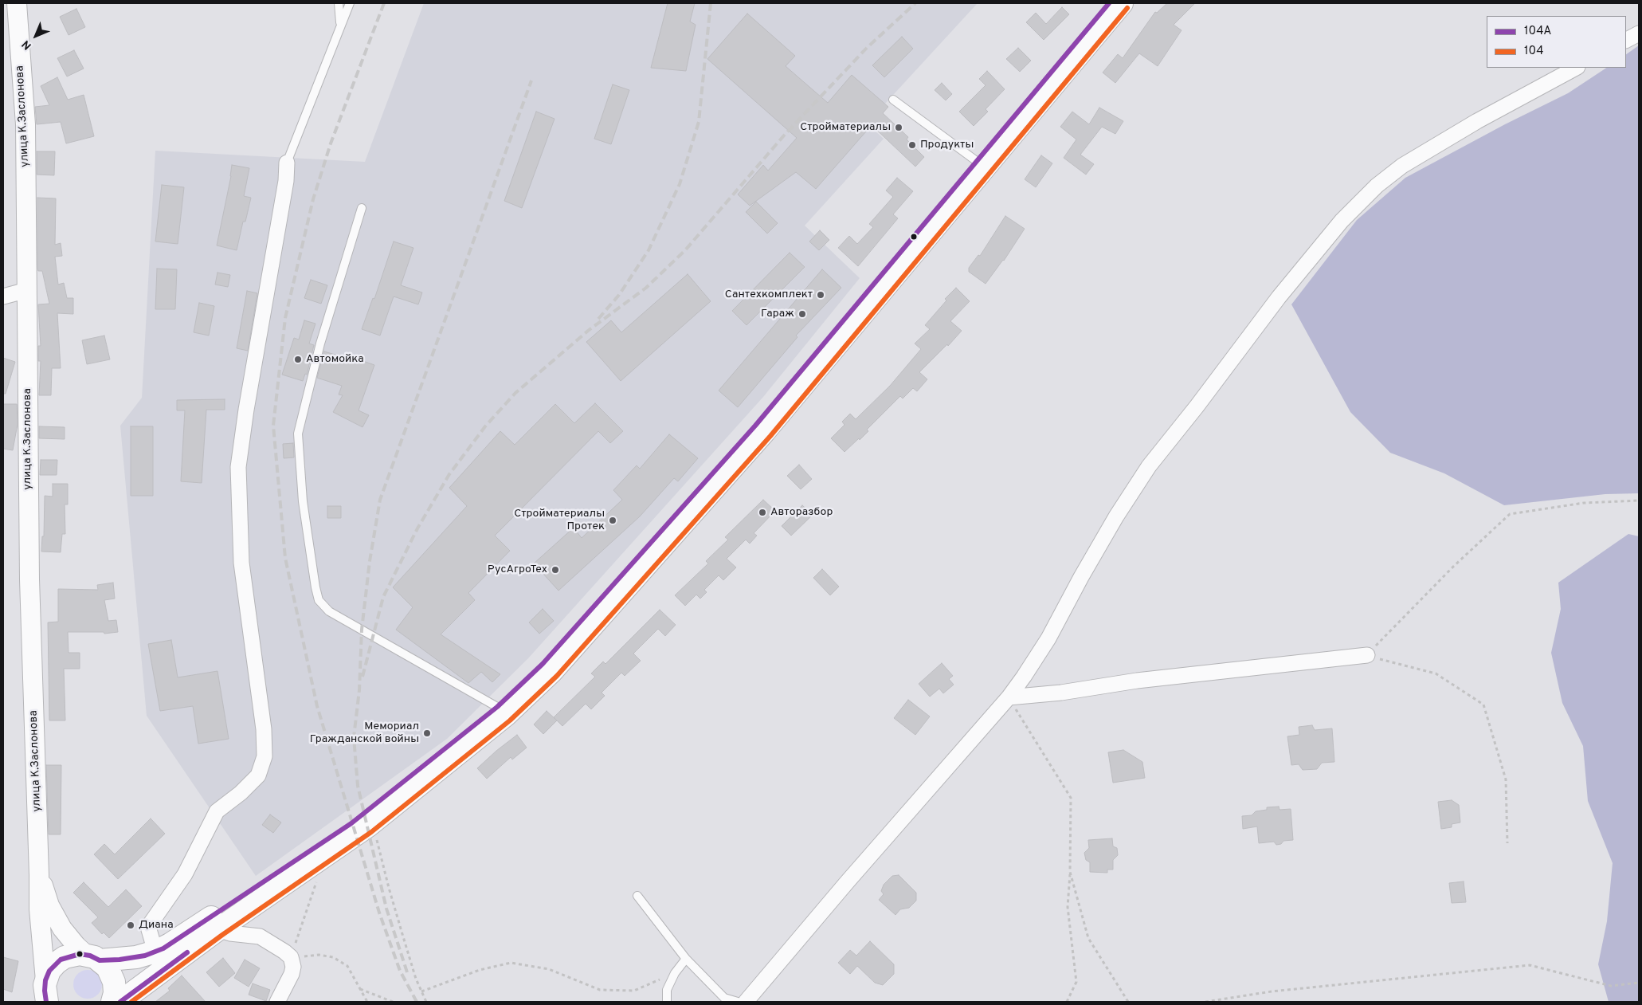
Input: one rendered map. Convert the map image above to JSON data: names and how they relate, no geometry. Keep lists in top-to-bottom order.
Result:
{
  "streets": {
    "street": ["улица К.Заслонова"]
  },
  "places": [
    "Стройматериалы",
    "Продукты",
    "Сантехкомплект",
    "Гараж",
    "Автомойка",
    "Авторазбор",
    "Стройматериалы Протек",
    "РусАгроТех",
    "Мемориал Гражданской войны",
    "Диана"
  ],
  "lines": ["transit line 104А", "transit line 104"],
  "legend": ["104А", "104"],
  "north": "bottom left"
}
